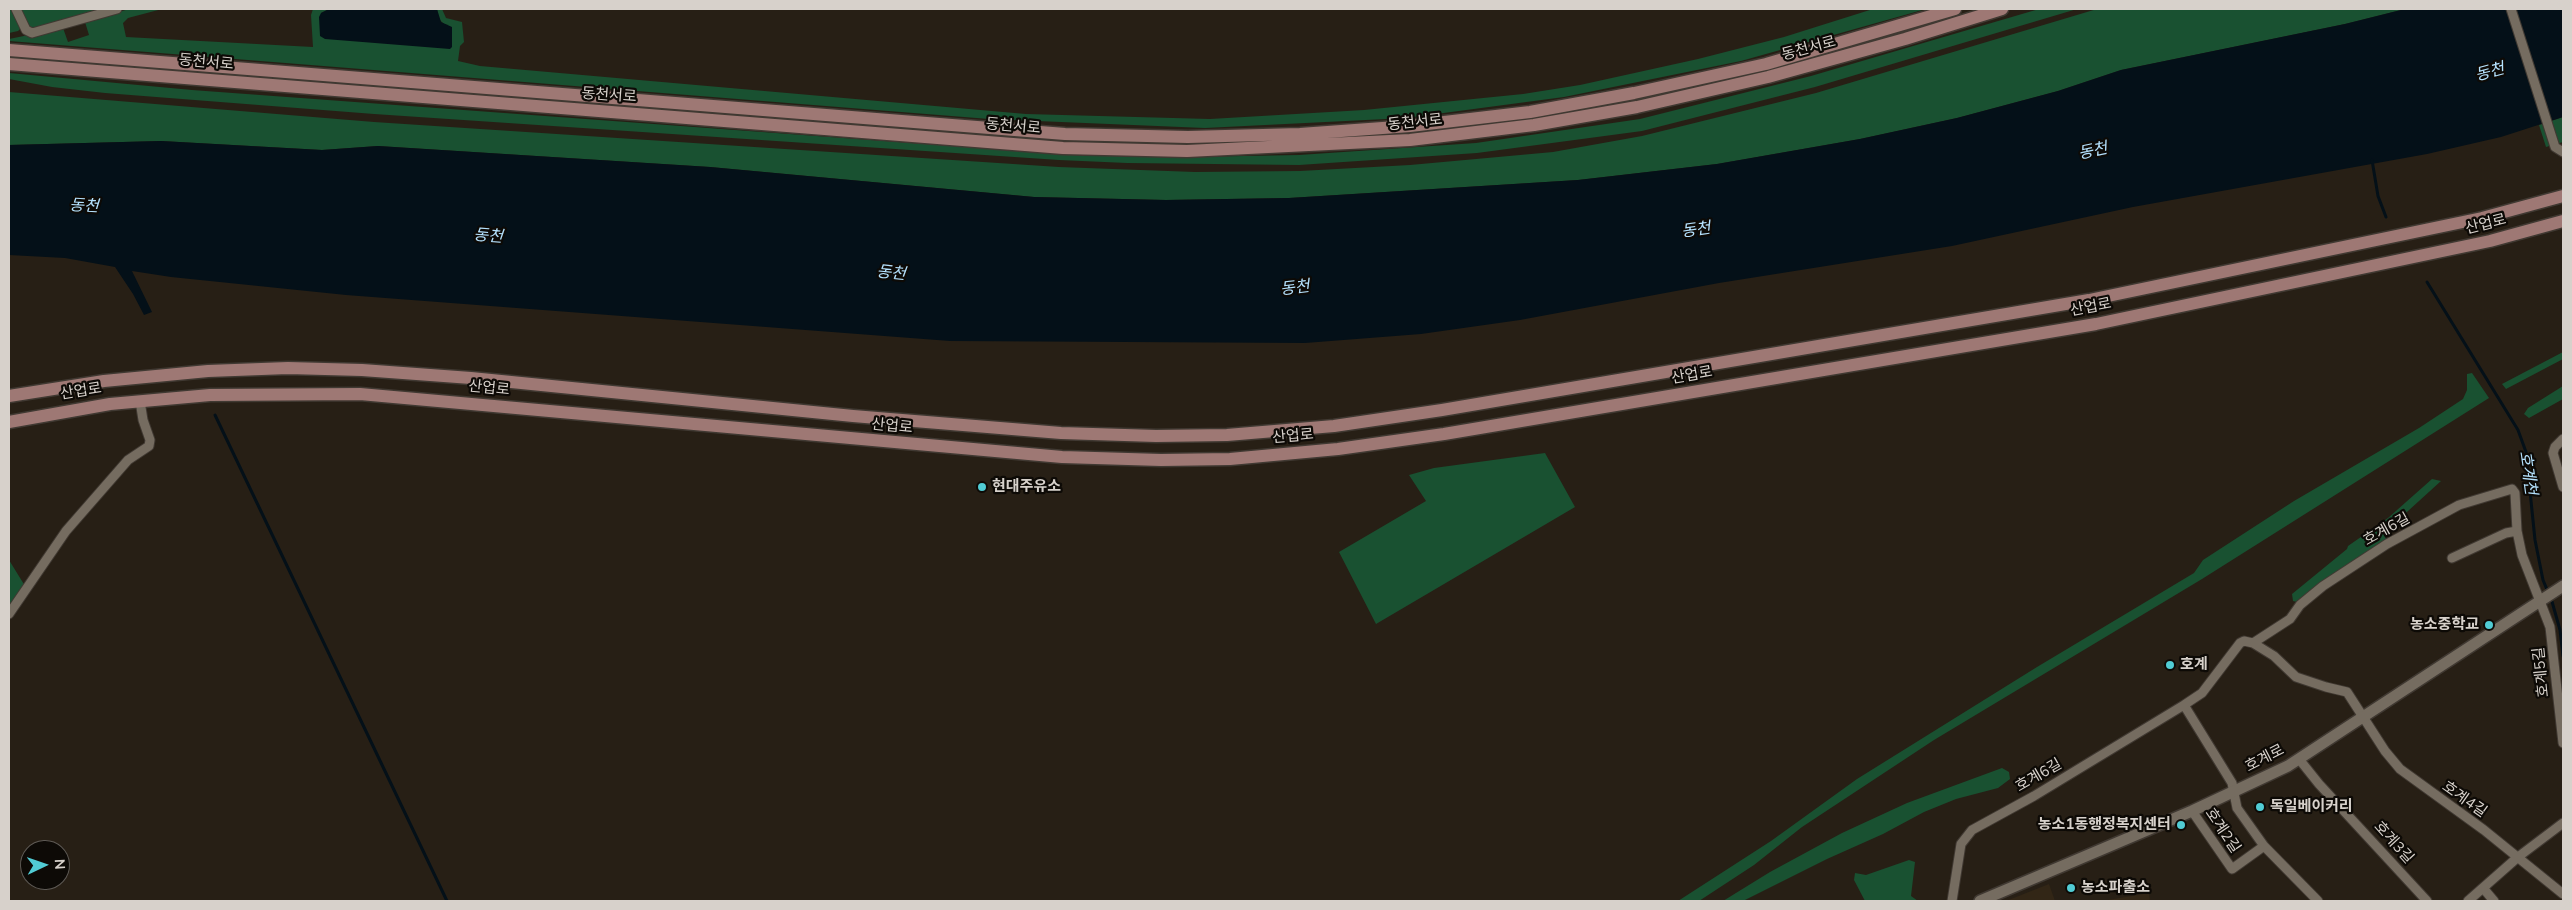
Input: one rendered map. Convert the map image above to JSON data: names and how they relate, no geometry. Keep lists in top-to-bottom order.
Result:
{
  "streets": {
    "main road": ["동천서로", "산업로"],
    "street": [
      "호계6길",
      "호계5길",
      "호계로",
      "호계4길",
      "호계2길",
      "호계3길"
    ]
  },
  "crossings": [
    ["호계6길", "호계5길"],
    ["호계6길", "호계로"],
    ["호계5길", "호계로"],
    ["호계로", "호계4길"],
    ["호계로", "호계2길"],
    ["호계로", "호계3길"]
  ],
  "water": ["동천", "호계천"],
  "places": [
    "현대주유소",
    "농소중학교",
    "호계",
    "독일베이커리",
    "농소1동행정복지센터",
    "농소파출소"
  ],
  "north": "right"
}
